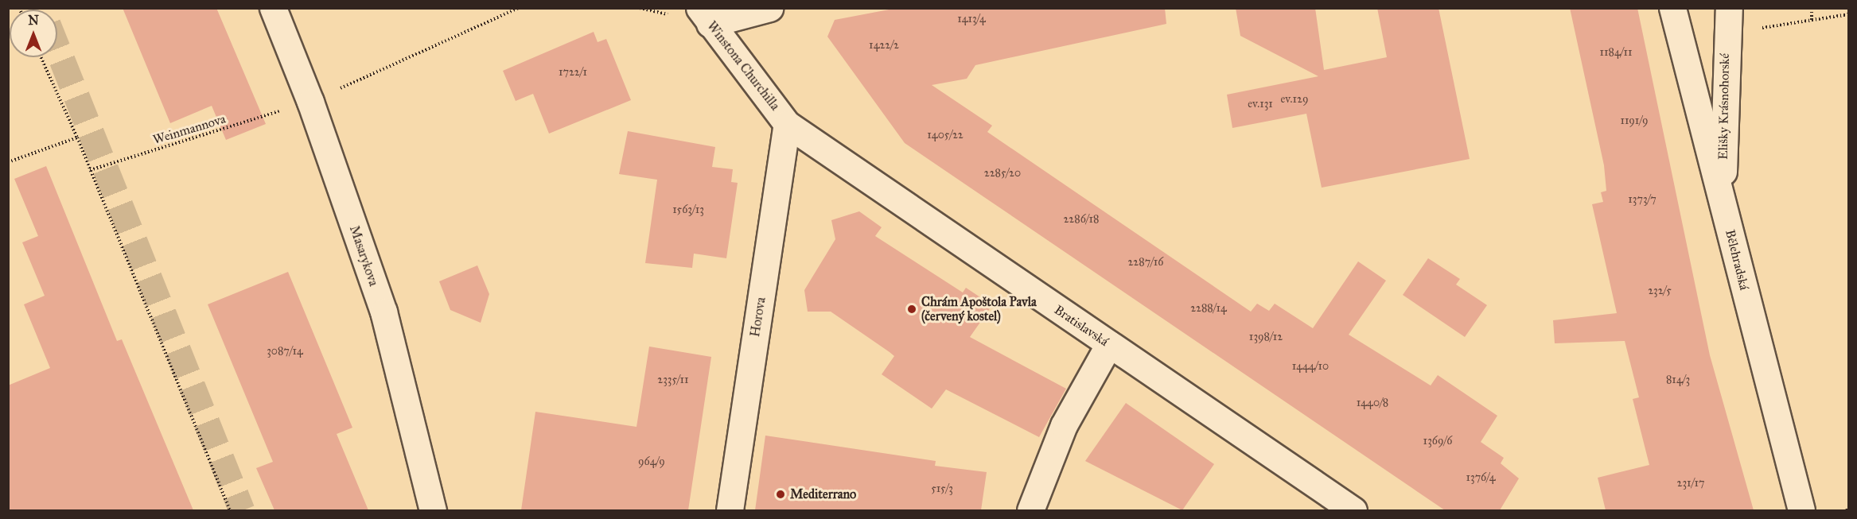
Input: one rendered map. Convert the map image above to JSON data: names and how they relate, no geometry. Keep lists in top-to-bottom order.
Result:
{
  "streets": {
    "street": [
      "Winstona Churchilla",
      "Elišky Krásnohorské",
      "Masarykova",
      "Bělehradská",
      "Horova",
      "Bratislavská"
    ],
    "path": ["Weinmannova"]
  },
  "crossings": [
    ["Winstona Churchilla", "Horova"],
    ["Winstona Churchilla", "Bratislavská"],
    ["Elišky Krásnohorské", "Bělehradská"],
    ["Horova", "Bratislavská"]
  ],
  "places": ["Chrám Apoštola Pavla (červený kostel)", "Mediterrano"],
  "house_numbers": [
    "1413/4",
    "1422/2",
    "1184/11",
    "1722/1",
    "ev.129",
    "ev.131",
    "1191/9",
    "1405/22",
    "2285/20",
    "1373/7",
    "1563/13",
    "2286/18",
    "2287/16",
    "232/5",
    "2288/14",
    "1398/12",
    "3087/14",
    "1444/10",
    "2335/11",
    "814/3",
    "1440/8",
    "1369/6",
    "964/9",
    "1376/4",
    "231/17",
    "515/3"
  ],
  "north": "top"
}
